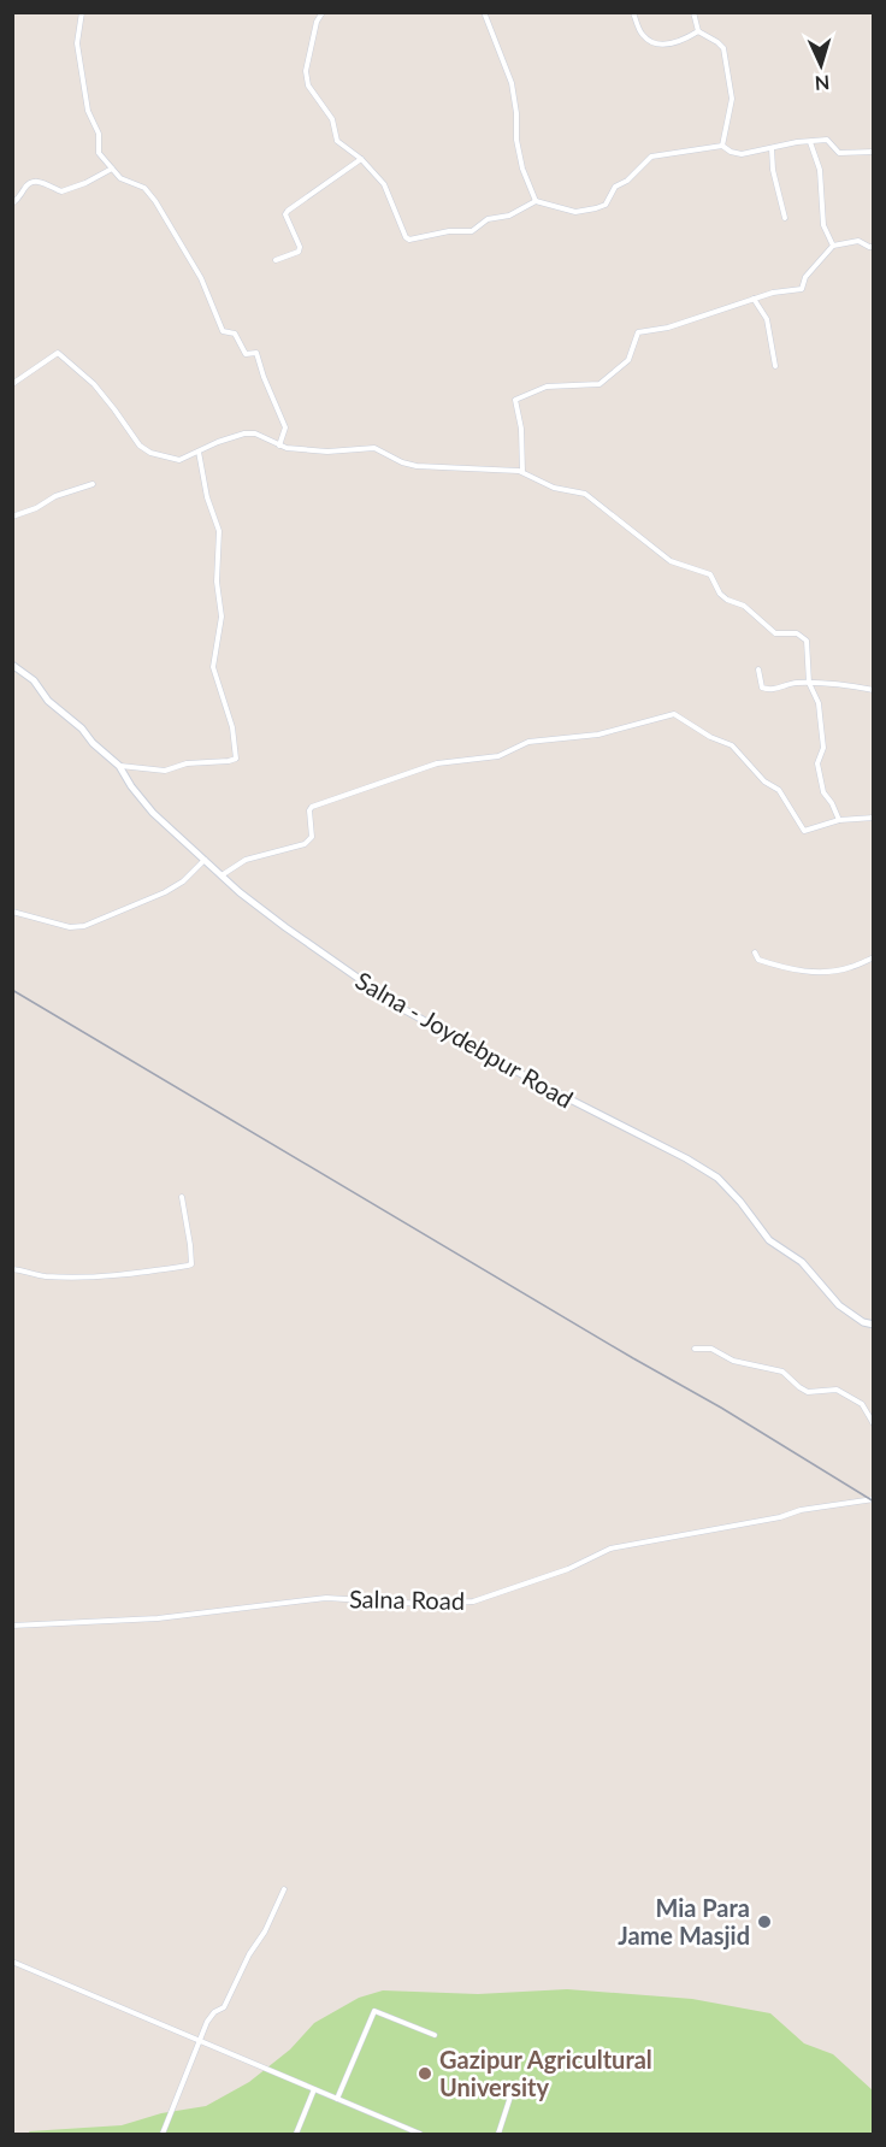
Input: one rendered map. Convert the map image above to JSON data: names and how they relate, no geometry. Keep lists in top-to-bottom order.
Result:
{
  "streets": {
    "main road": ["Salna - Joydebpur Road"],
    "street": ["Salna Road"]
  },
  "places": ["Mia Para Jame Masjid", "Gazipur Agricultural University"],
  "north": "bottom"
}
